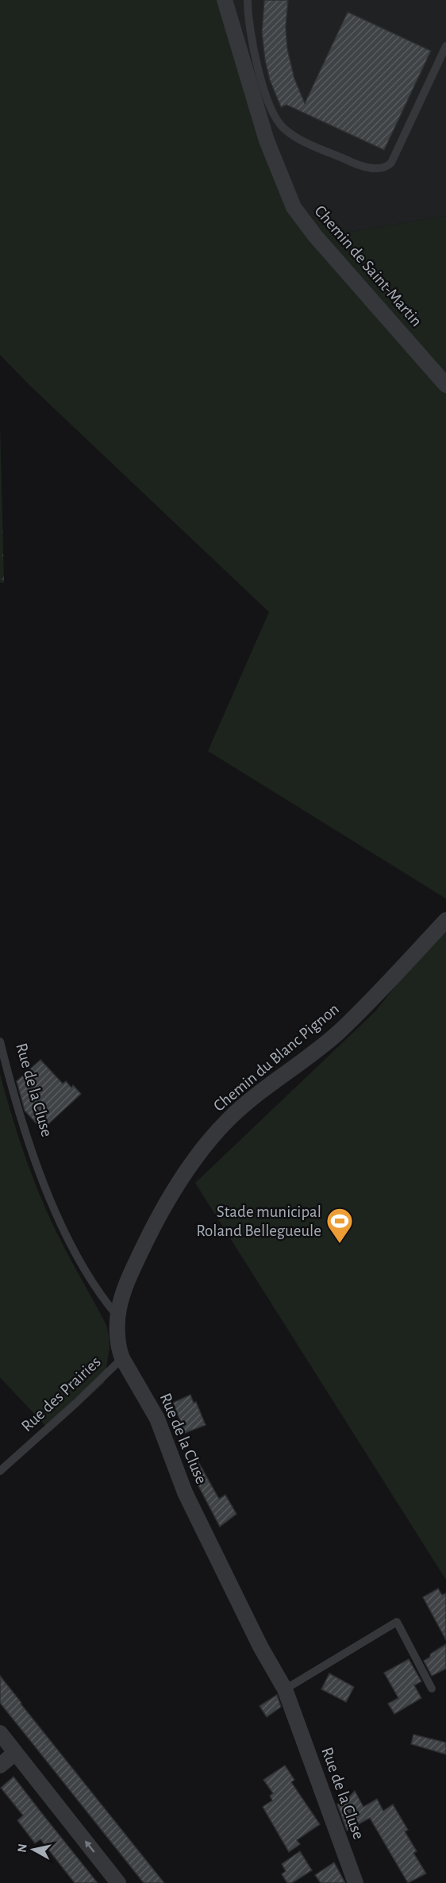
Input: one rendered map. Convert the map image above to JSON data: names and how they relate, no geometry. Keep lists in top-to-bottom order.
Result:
{
  "streets": {
    "street": ["Chemin de Saint-Martin", "Chemin du Blanc Pignon", "Rue de la Cluse"],
    "lane": ["Rue des Prairies"]
  },
  "crossings": [
    ["Chemin du Blanc Pignon", "Rue de la Cluse"],
    ["Rue de la Cluse", "Rue des Prairies"]
  ],
  "places": {
    "sports": ["Stade municipal Roland Bellegueule"]
  },
  "north": "left"
}
